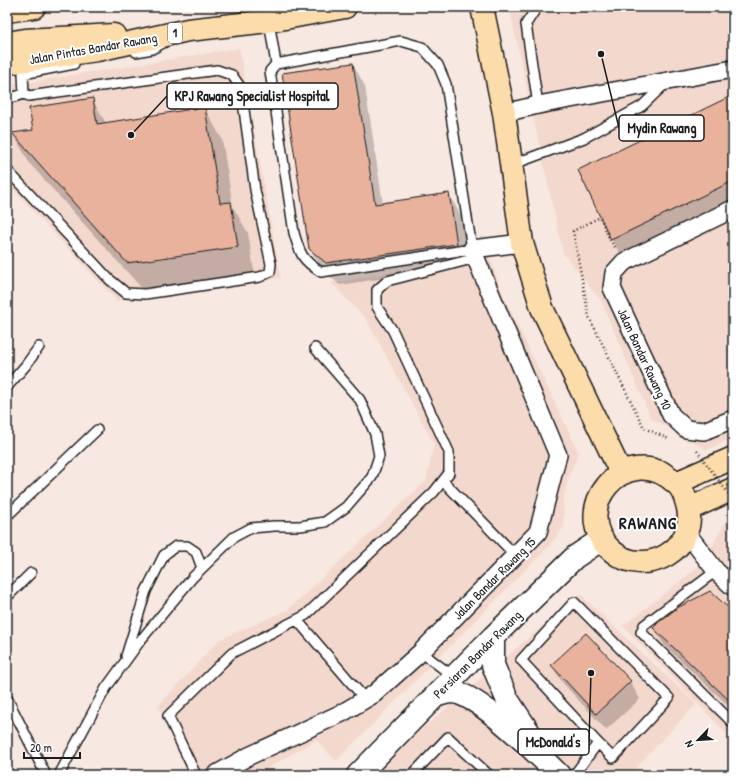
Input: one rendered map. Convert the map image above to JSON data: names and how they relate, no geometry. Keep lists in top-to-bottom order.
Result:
{
  "streets": {
    "main road": ["1", "Jalan Pintas Bandar Rawang"],
    "street": ["Jalan Bandar Rawang 10", "Jalan Bandar Rawang 15", "Persiaran Bandar Rawang"]
  },
  "districts": ["RAWANG"],
  "places": ["Mydin Rawang", "KPJ Rawang Specialist Hospital", "McDonald's"],
  "scale_bar": "20 m",
  "north": "bottom left"
}
